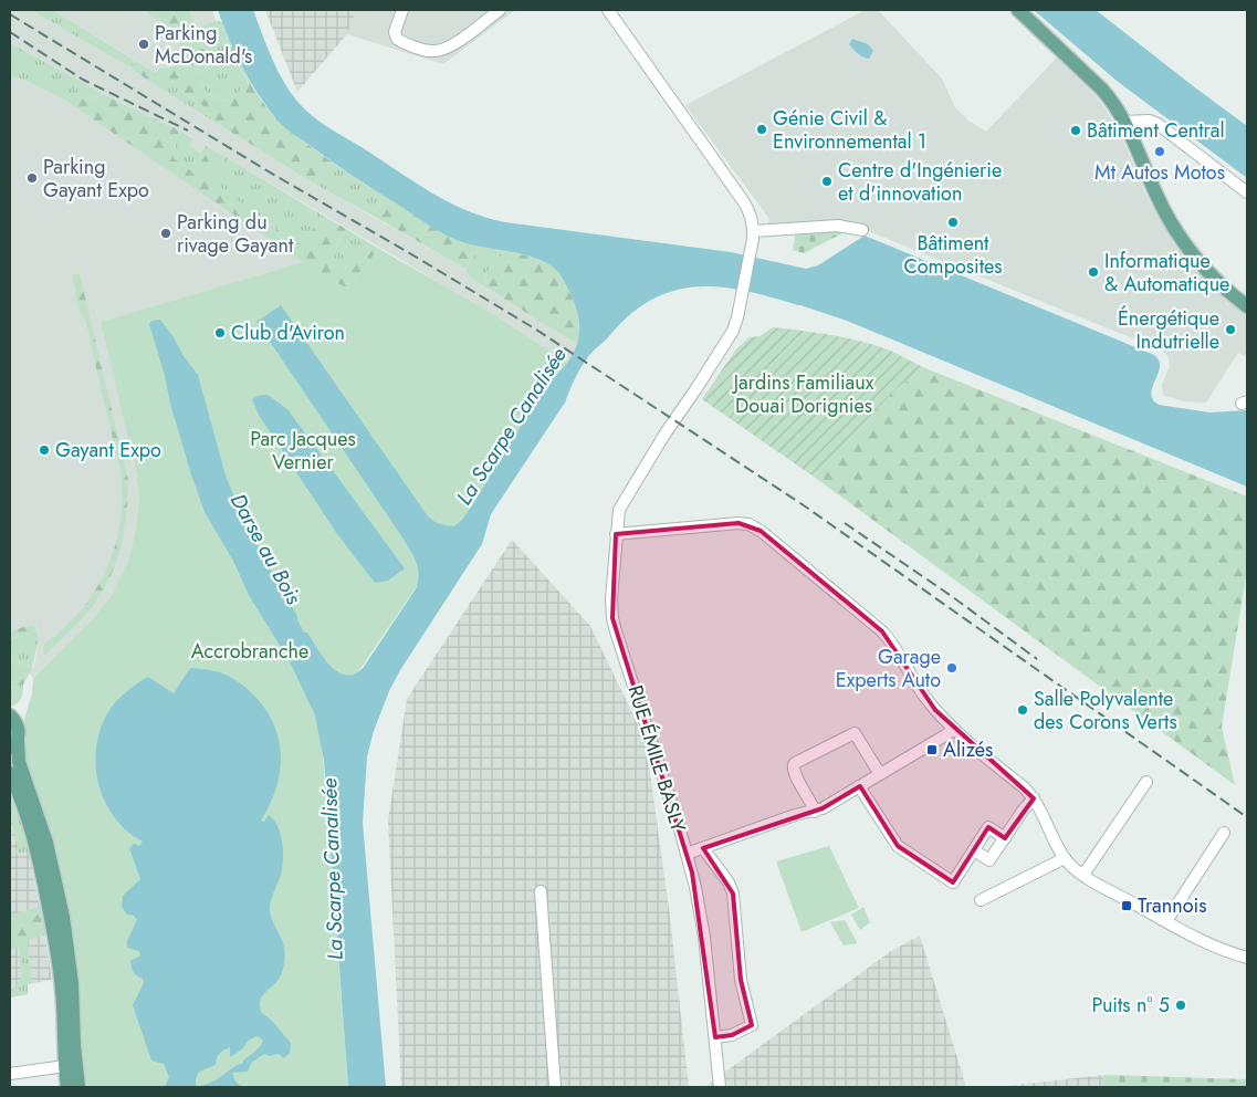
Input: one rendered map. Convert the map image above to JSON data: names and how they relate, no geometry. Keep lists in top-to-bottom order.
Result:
{
  "streets": {
    "street": ["RUE ÉMILE BASLY"]
  },
  "water": ["La Scarpe Canalisée", "Darse au Bois"],
  "parks": ["Jardins Familiaux Douai Dorignies", "Parc Jacques Vernier", "Accrobranche"],
  "places": {
    "other": [
      "Parking McDonald's",
      "Génie Civil & Environnemental 1",
      "Bâtiment Central",
      "Mt Autos Motos",
      "Parking Gayant Expo",
      "Centre d'Ingénierie et d'innovation",
      "Bâtiment Composites",
      "Parking du rivage Gayant",
      "Informatique & Automatique",
      "Énergétique Indutrielle",
      "Club d'Aviron",
      "Gayant Expo",
      "Garage Experts Auto",
      "Salle Polyvalente des Corons Verts",
      "Puits n° 5"
    ],
    "transit": ["Alizés", "Trannois"]
  }
}
